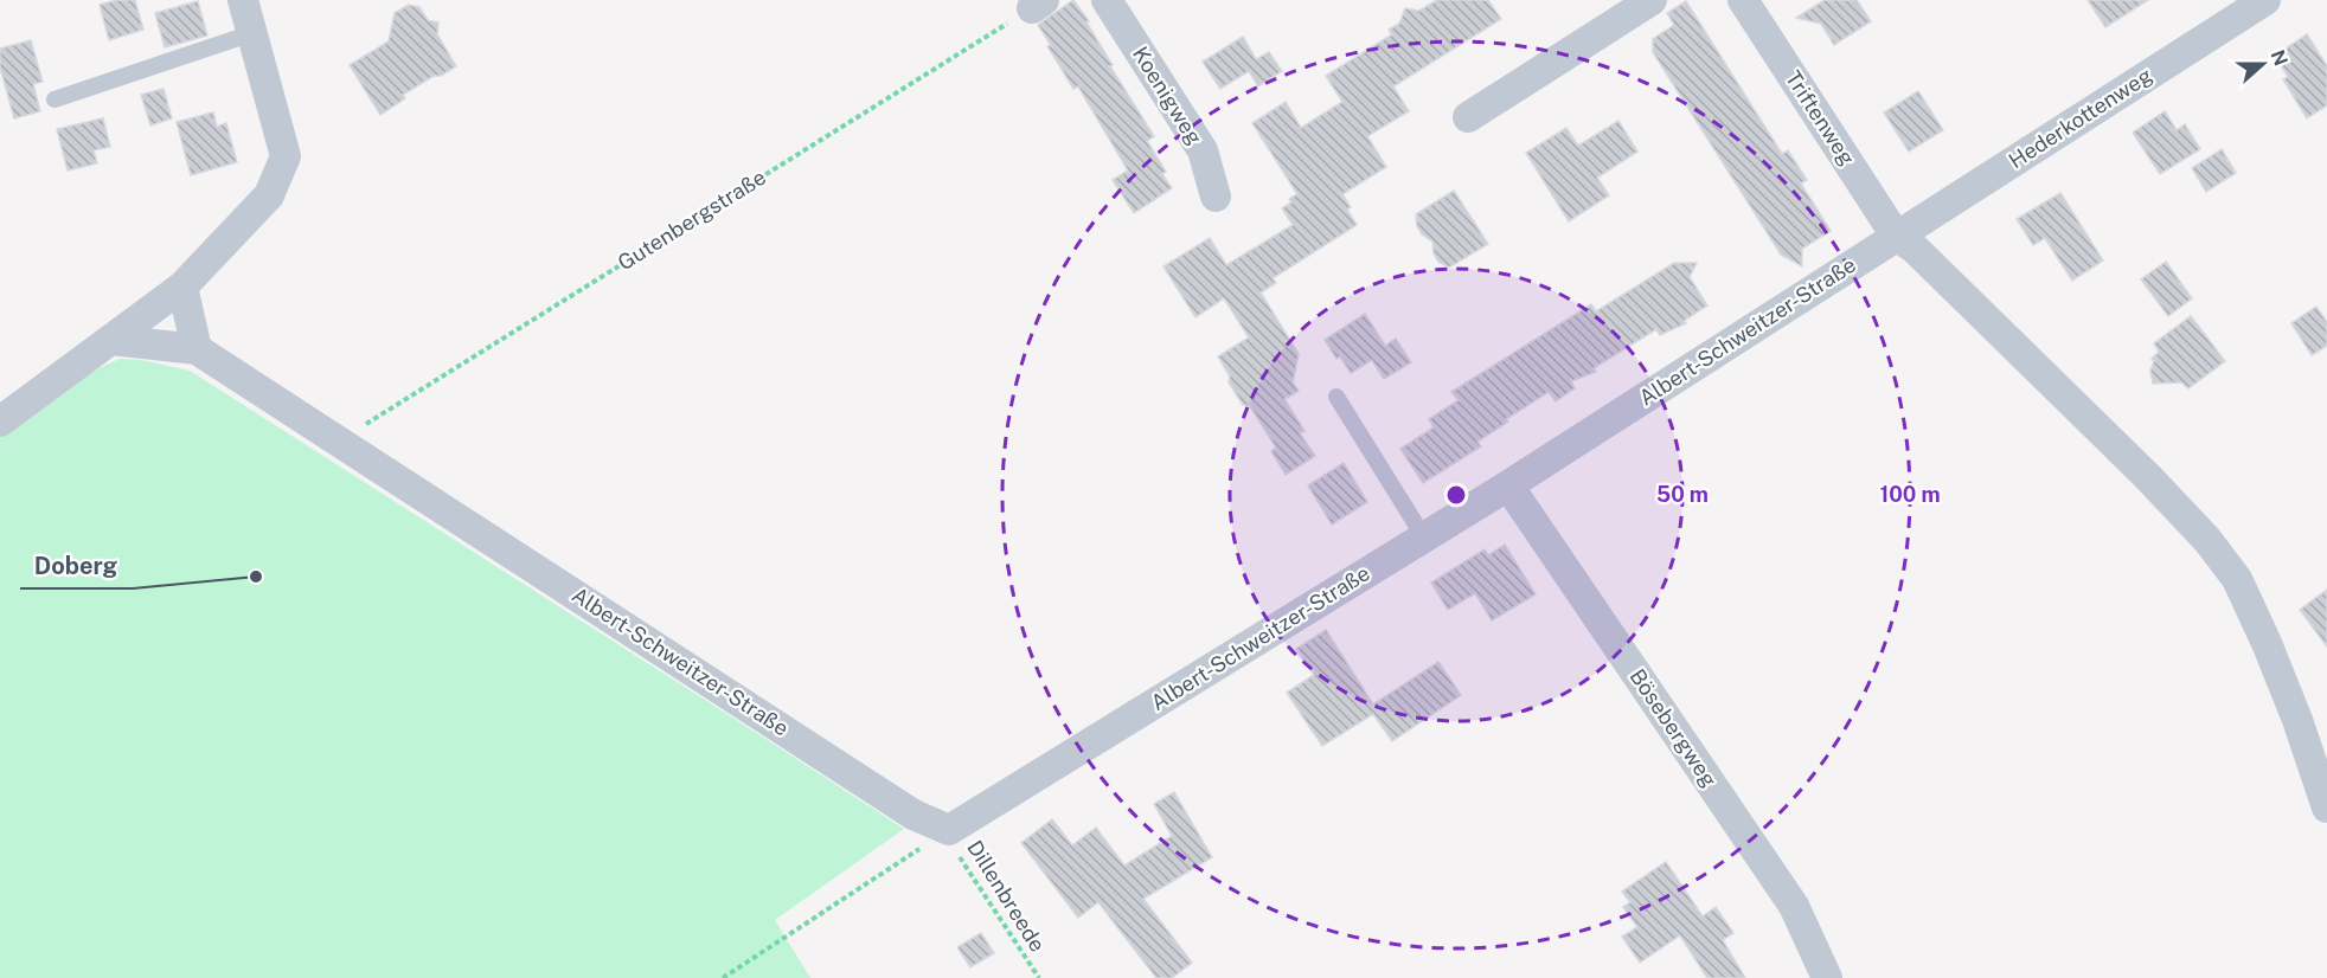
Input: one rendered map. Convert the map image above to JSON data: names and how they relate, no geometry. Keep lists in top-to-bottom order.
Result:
{
  "streets": {
    "street": [
      "Koenigweg",
      "Triftenweg",
      "Hederkottenweg",
      "Albert-Schweitzer-Straße",
      "Bösebergweg"
    ],
    "path": ["Gutenbergstraße", "Dillenbreede"]
  },
  "crossings": [
    ["Triftenweg", "Hederkottenweg"],
    ["Triftenweg", "Albert-Schweitzer-Straße"],
    ["Hederkottenweg", "Albert-Schweitzer-Straße"],
    ["Gutenbergstraße", "Albert-Schweitzer-Straße"],
    ["Albert-Schweitzer-Straße", "Bösebergweg"],
    ["Albert-Schweitzer-Straße", "Dillenbreede"]
  ],
  "places": ["Doberg"],
  "north": "right",
  "rings": ["50 m", "100 m"]
}
